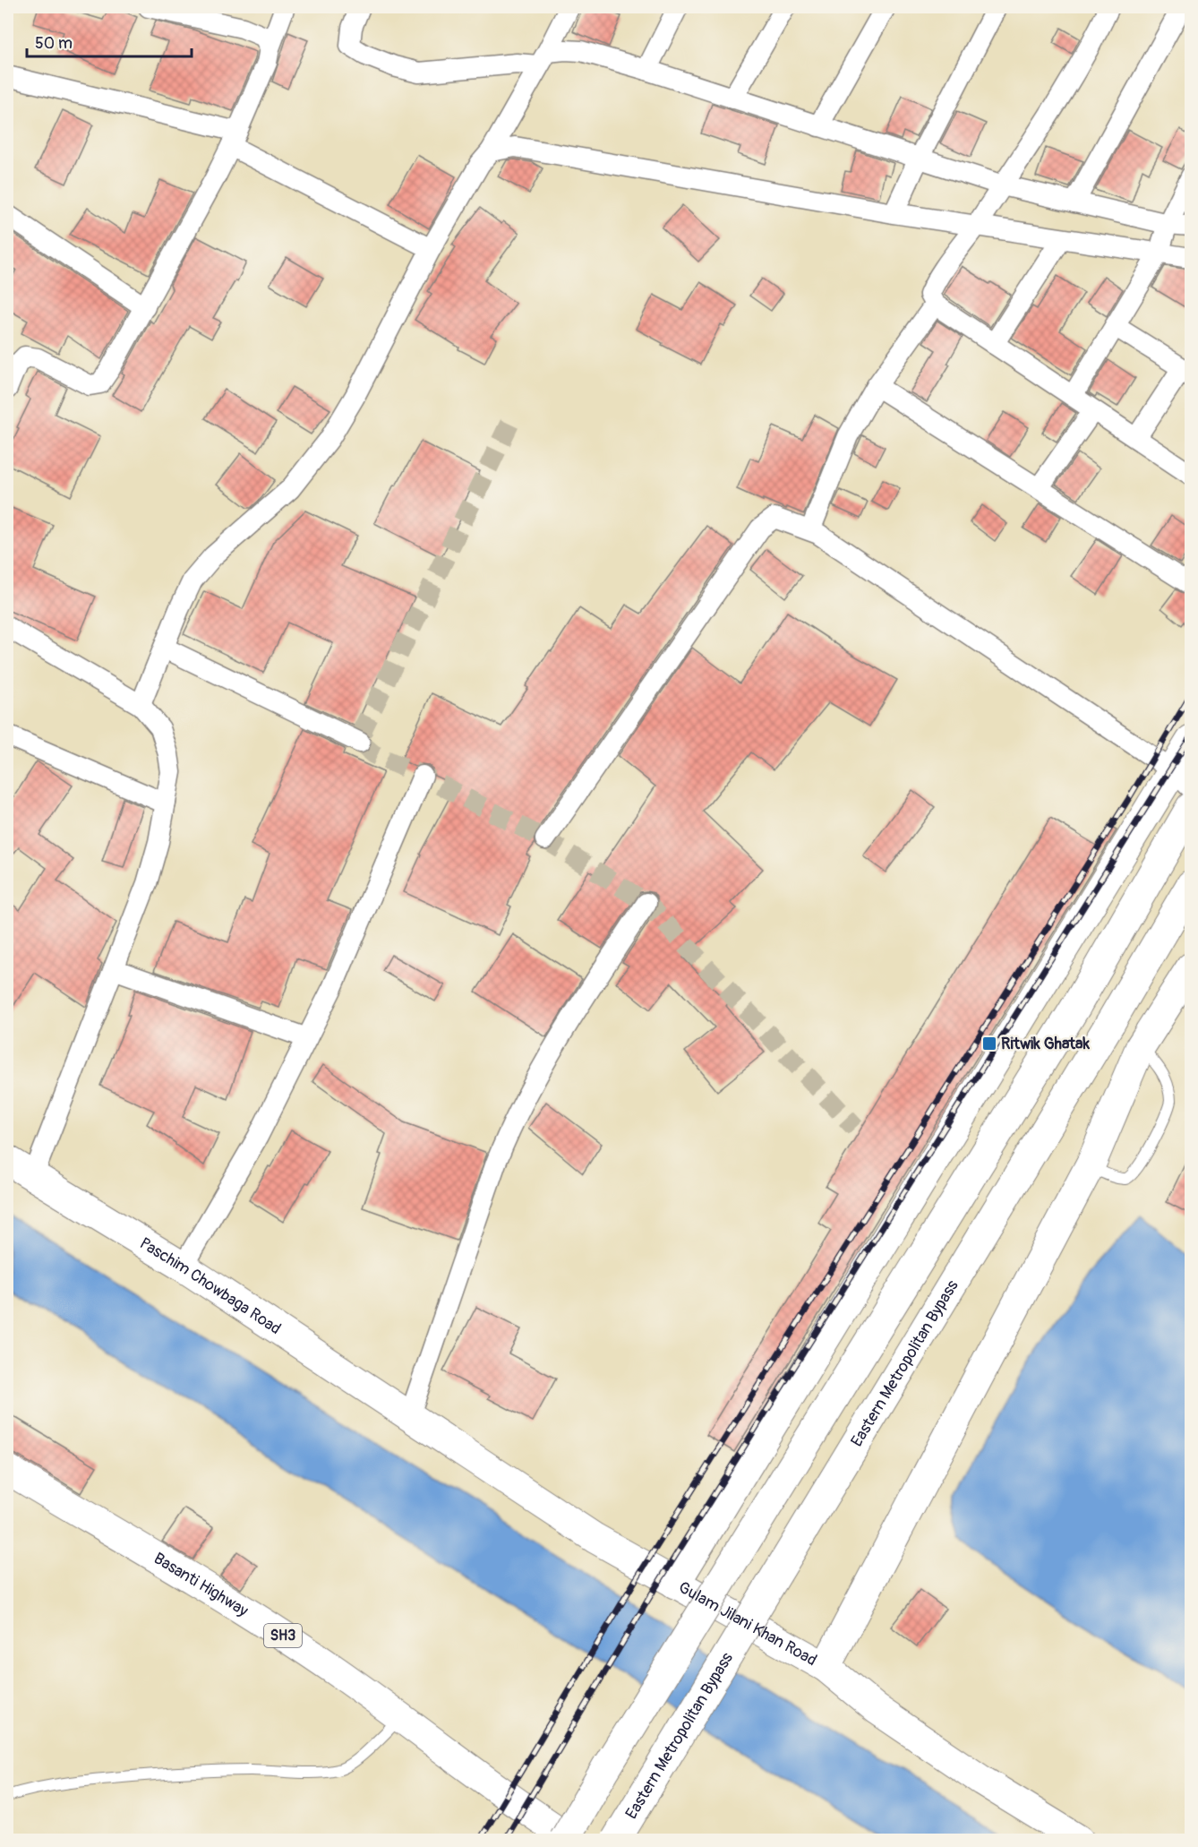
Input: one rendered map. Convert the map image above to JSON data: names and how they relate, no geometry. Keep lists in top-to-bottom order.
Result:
{
  "streets": {
    "street": [
      "Paschim Chowbaga Road",
      "Eastern Metropolitan Bypass",
      "Basanti Highway",
      "Gulam Jilani Khan Road",
      "SH3"
    ]
  },
  "crossings": [
    ["Paschim Chowbaga Road", "Gulam Jilani Khan Road"],
    ["Basanti Highway", "SH3"]
  ],
  "places": {
    "transit": ["Ritwik Ghatak"]
  },
  "scale_bar": "50 m"
}
